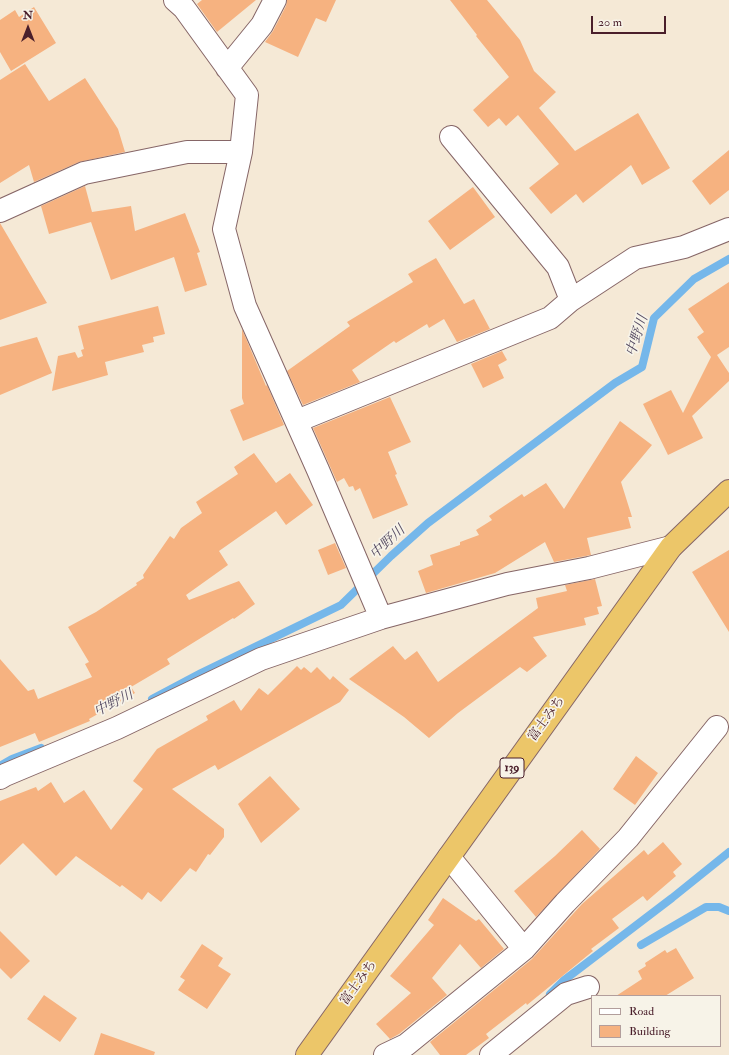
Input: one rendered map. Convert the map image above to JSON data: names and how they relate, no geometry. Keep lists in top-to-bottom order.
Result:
{
  "streets": {
    "highway": ["富士みち", "139"]
  },
  "water": ["中野川"],
  "legend": ["Road", "Building"],
  "scale_bar": "20 m",
  "north": "top"
}
